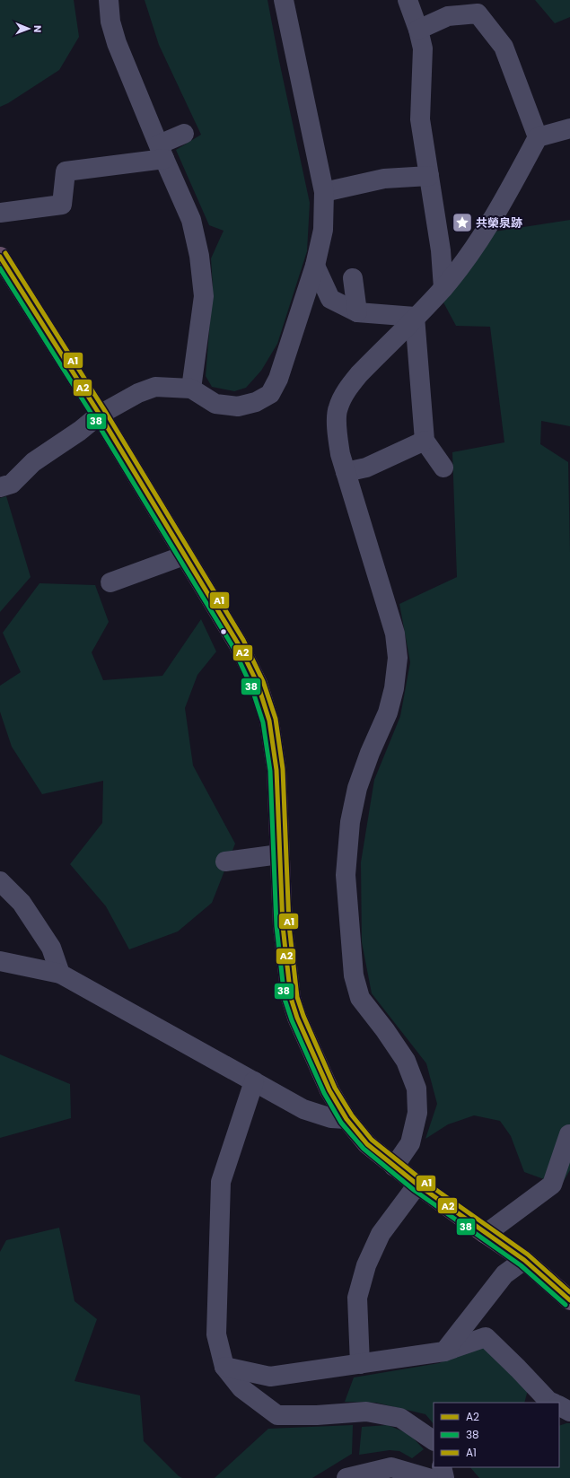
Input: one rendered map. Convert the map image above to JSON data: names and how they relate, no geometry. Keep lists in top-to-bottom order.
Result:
{
  "places": {
    "place": ["共榮泉跡"]
  },
  "lines": ["transit line A1", "transit line A2", "transit line 38"],
  "legend": ["A2", "38", "A1"],
  "north": "right"
}
